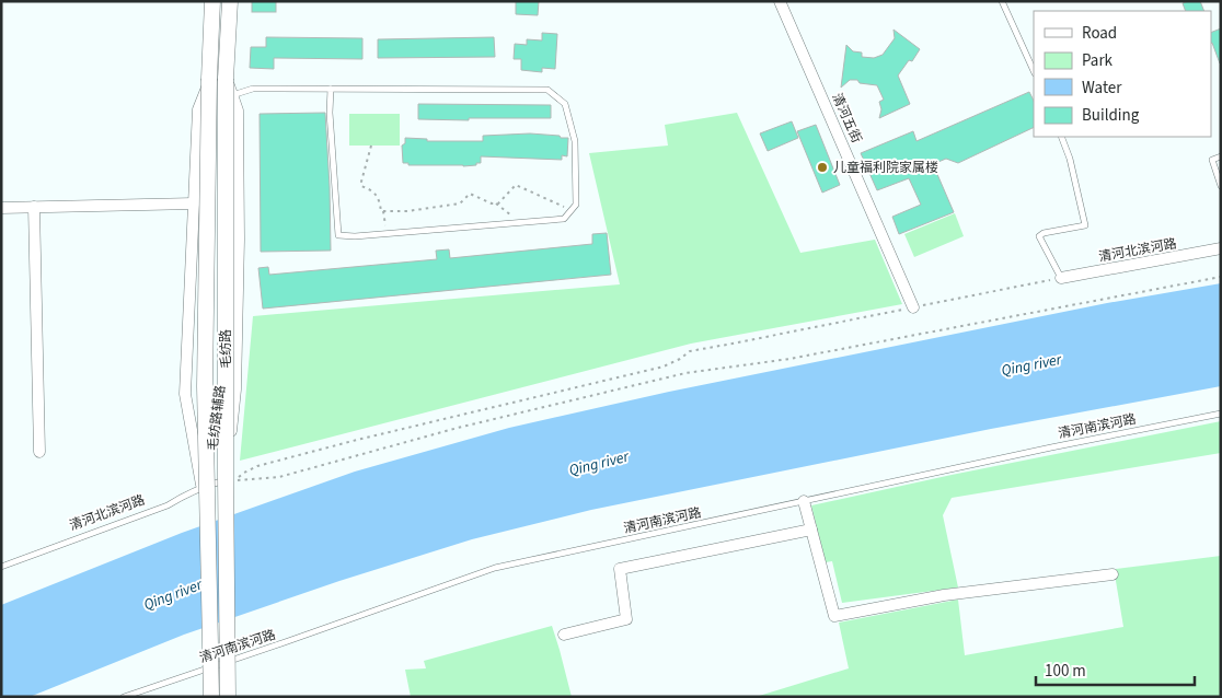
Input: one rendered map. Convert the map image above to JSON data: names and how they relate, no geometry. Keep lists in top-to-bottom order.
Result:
{
  "streets": {
    "main road": ["毛纺路"],
    "street": ["清河五街", "清河北滨河路", "毛纺路辅路"],
    "lane": ["清河南滨河路"]
  },
  "crossings": [
    ["清河北滨河路", "毛纺路辅路"],
    ["毛纺路", "毛纺路辅路"],
    ["毛纺路辅路", "清河南滨河路"]
  ],
  "water": ["Qing river"],
  "places": ["儿童福利院家属楼"],
  "legend": [
    "Road",
    "Park",
    "Water",
    "Building"
  ],
  "scale_bar": "100 m"
}
